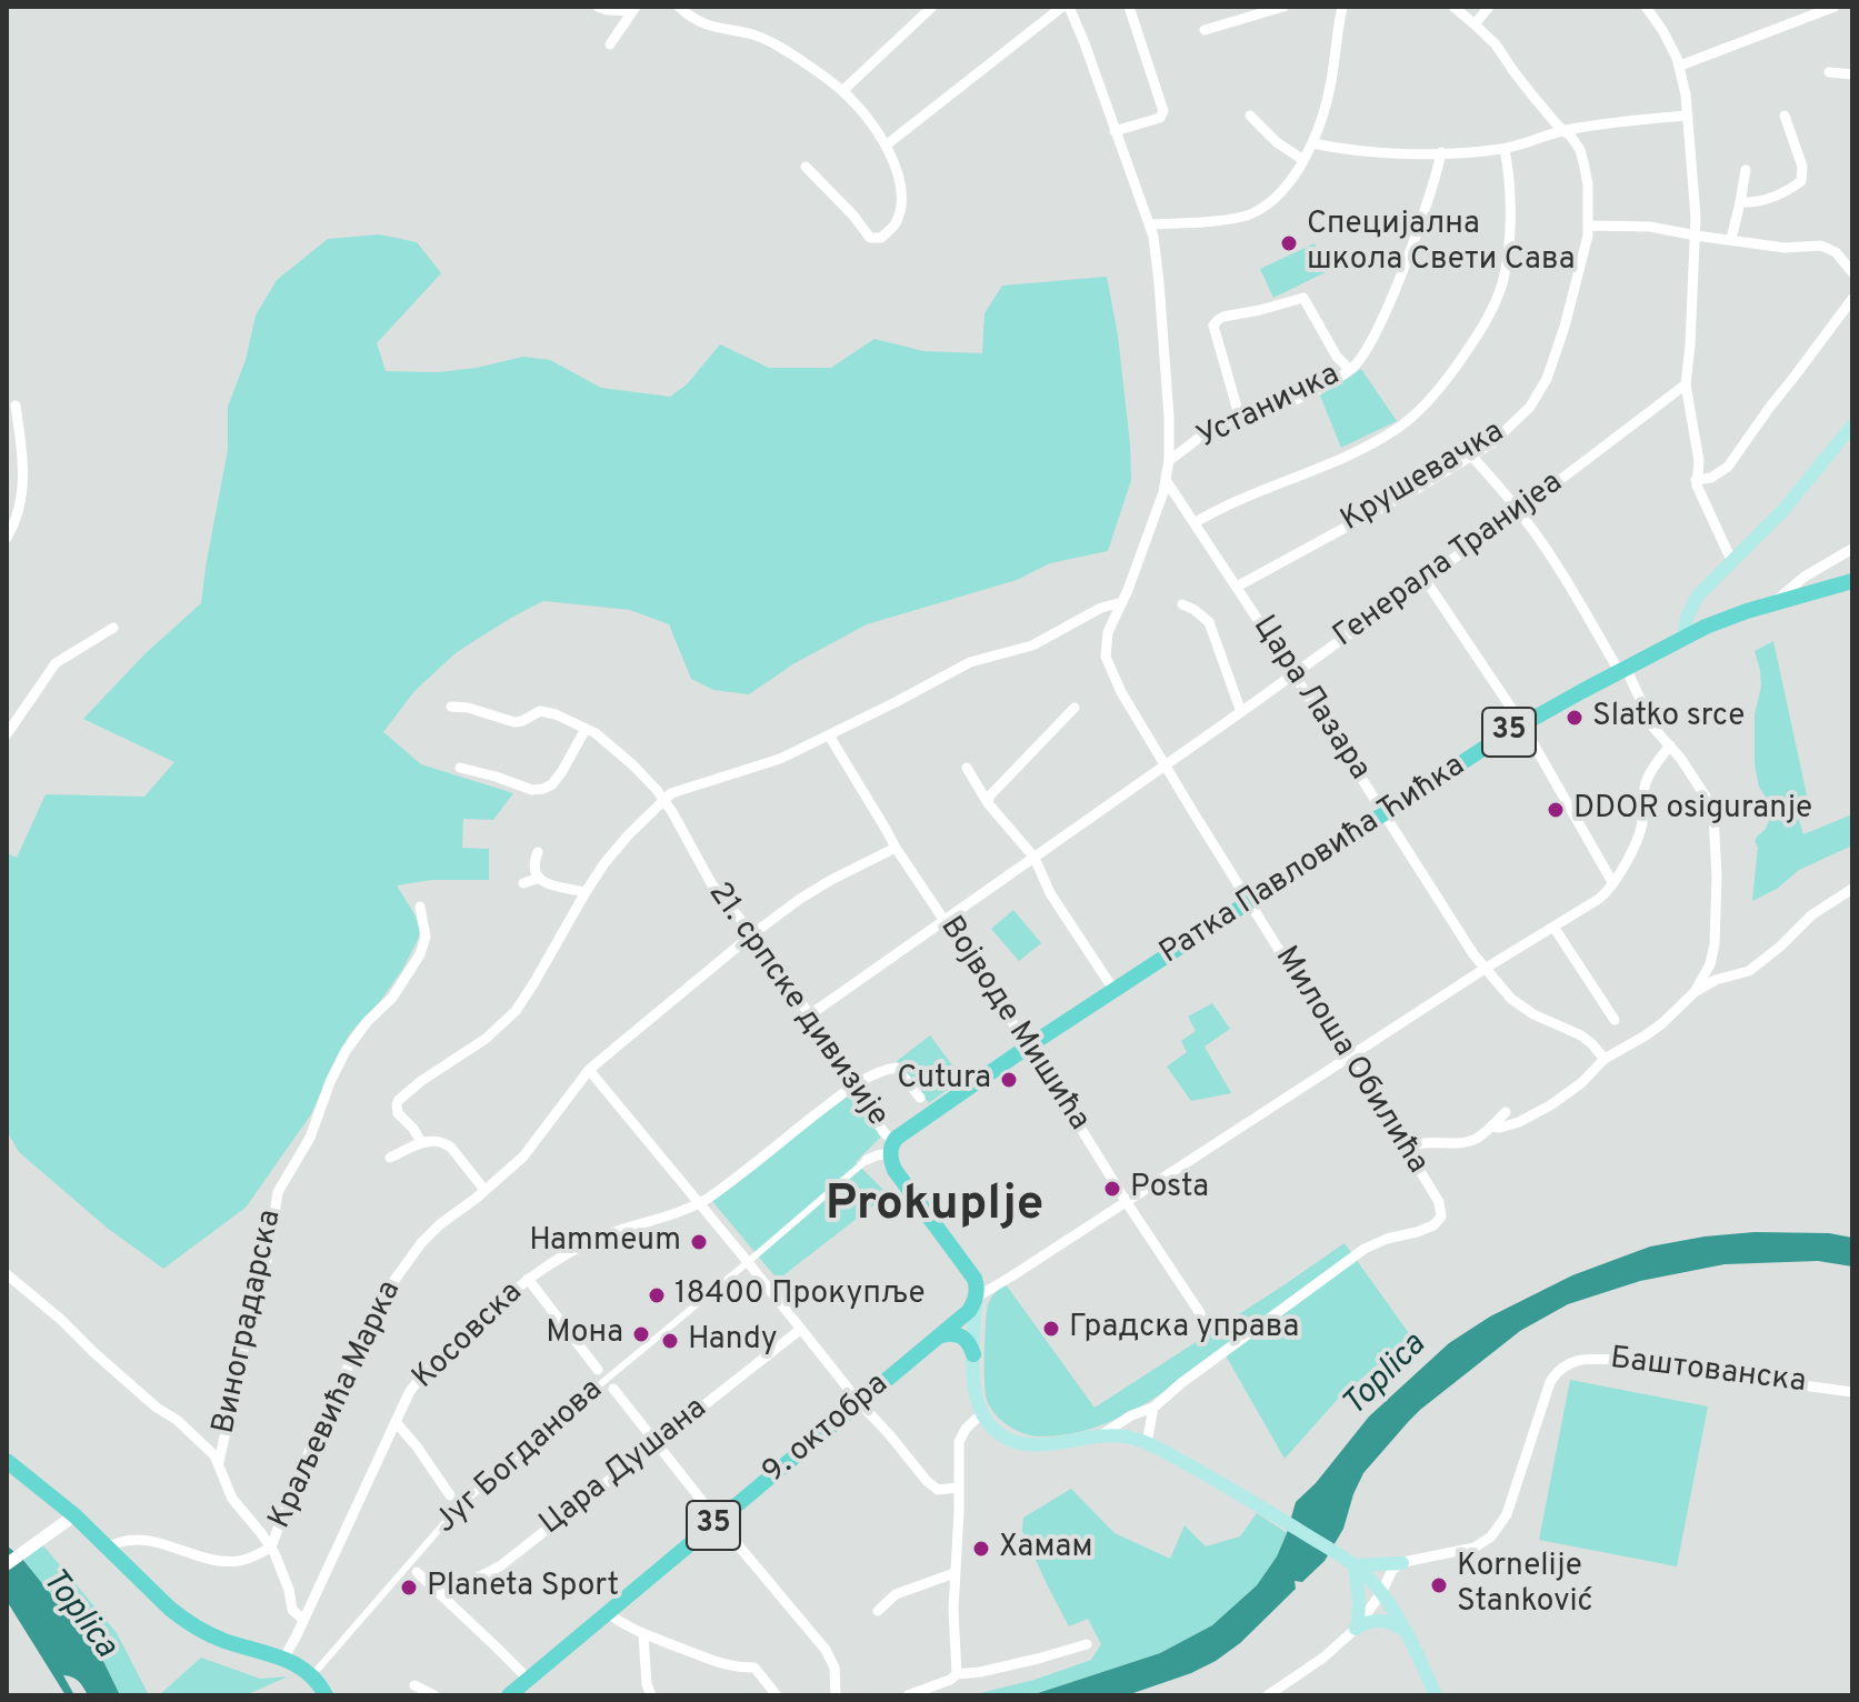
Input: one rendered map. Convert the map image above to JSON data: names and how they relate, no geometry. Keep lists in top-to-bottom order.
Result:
{
  "streets": {
    "main road": [
      "35",
      "Ратка Павловића Ћићка",
      "21. српске дивизије",
      "9. октобра"
    ],
    "street": [
      "Устаничка",
      "Крушевачка",
      "Генерала Транијеа",
      "Цара Лазара",
      "Војводе Мишића",
      "Милоша Обилића",
      "Виноградарска",
      "Косовска",
      "Баштованска",
      "Краљевића Марка",
      "Југ Богданова",
      "Цара Душана"
    ]
  },
  "crossings": [
    ["Устаничка", "Милоша Обилића"],
    ["Крушевачка", "Цара Лазара"],
    ["Генерала Транијеа", "Цара Лазара"],
    ["Генерала Транијеа", "21. српске дивизије"],
    ["Генерала Транијеа", "Војводе Мишића"],
    ["Генерала Транијеа", "Милоша Обилића"],
    ["Цара Лазара", "Ратка Павловића Ћићка"],
    ["Цара Лазара", "Милоша Обилића"],
    ["Ратка Павловића Ћићка", "21. српске дивизије"],
    ["Ратка Павловића Ћићка", "Војводе Мишића"],
    ["Ратка Павловића Ћићка", "Милоша Обилића"],
    ["21. српске дивизије", "Косовска"],
    ["21. српске дивизије", "Краљевића Марка"],
    ["21. српске дивизије", "9. октобра"],
    ["Војводе Мишића", "Краљевића Марка"]
  ],
  "districts": ["Prokuplje"],
  "water": ["Toplica"],
  "places": [
    "Специјална школа Свети Сава",
    "Slatko srce",
    "DDOR osiguranje",
    "Cutura",
    "Posta",
    "Hammeum",
    "18400 Прокупље",
    "Градска управа",
    "Мона",
    "Handy",
    "Хамам",
    "Kornelije Stanković",
    "Planeta Sport"
  ]
}
